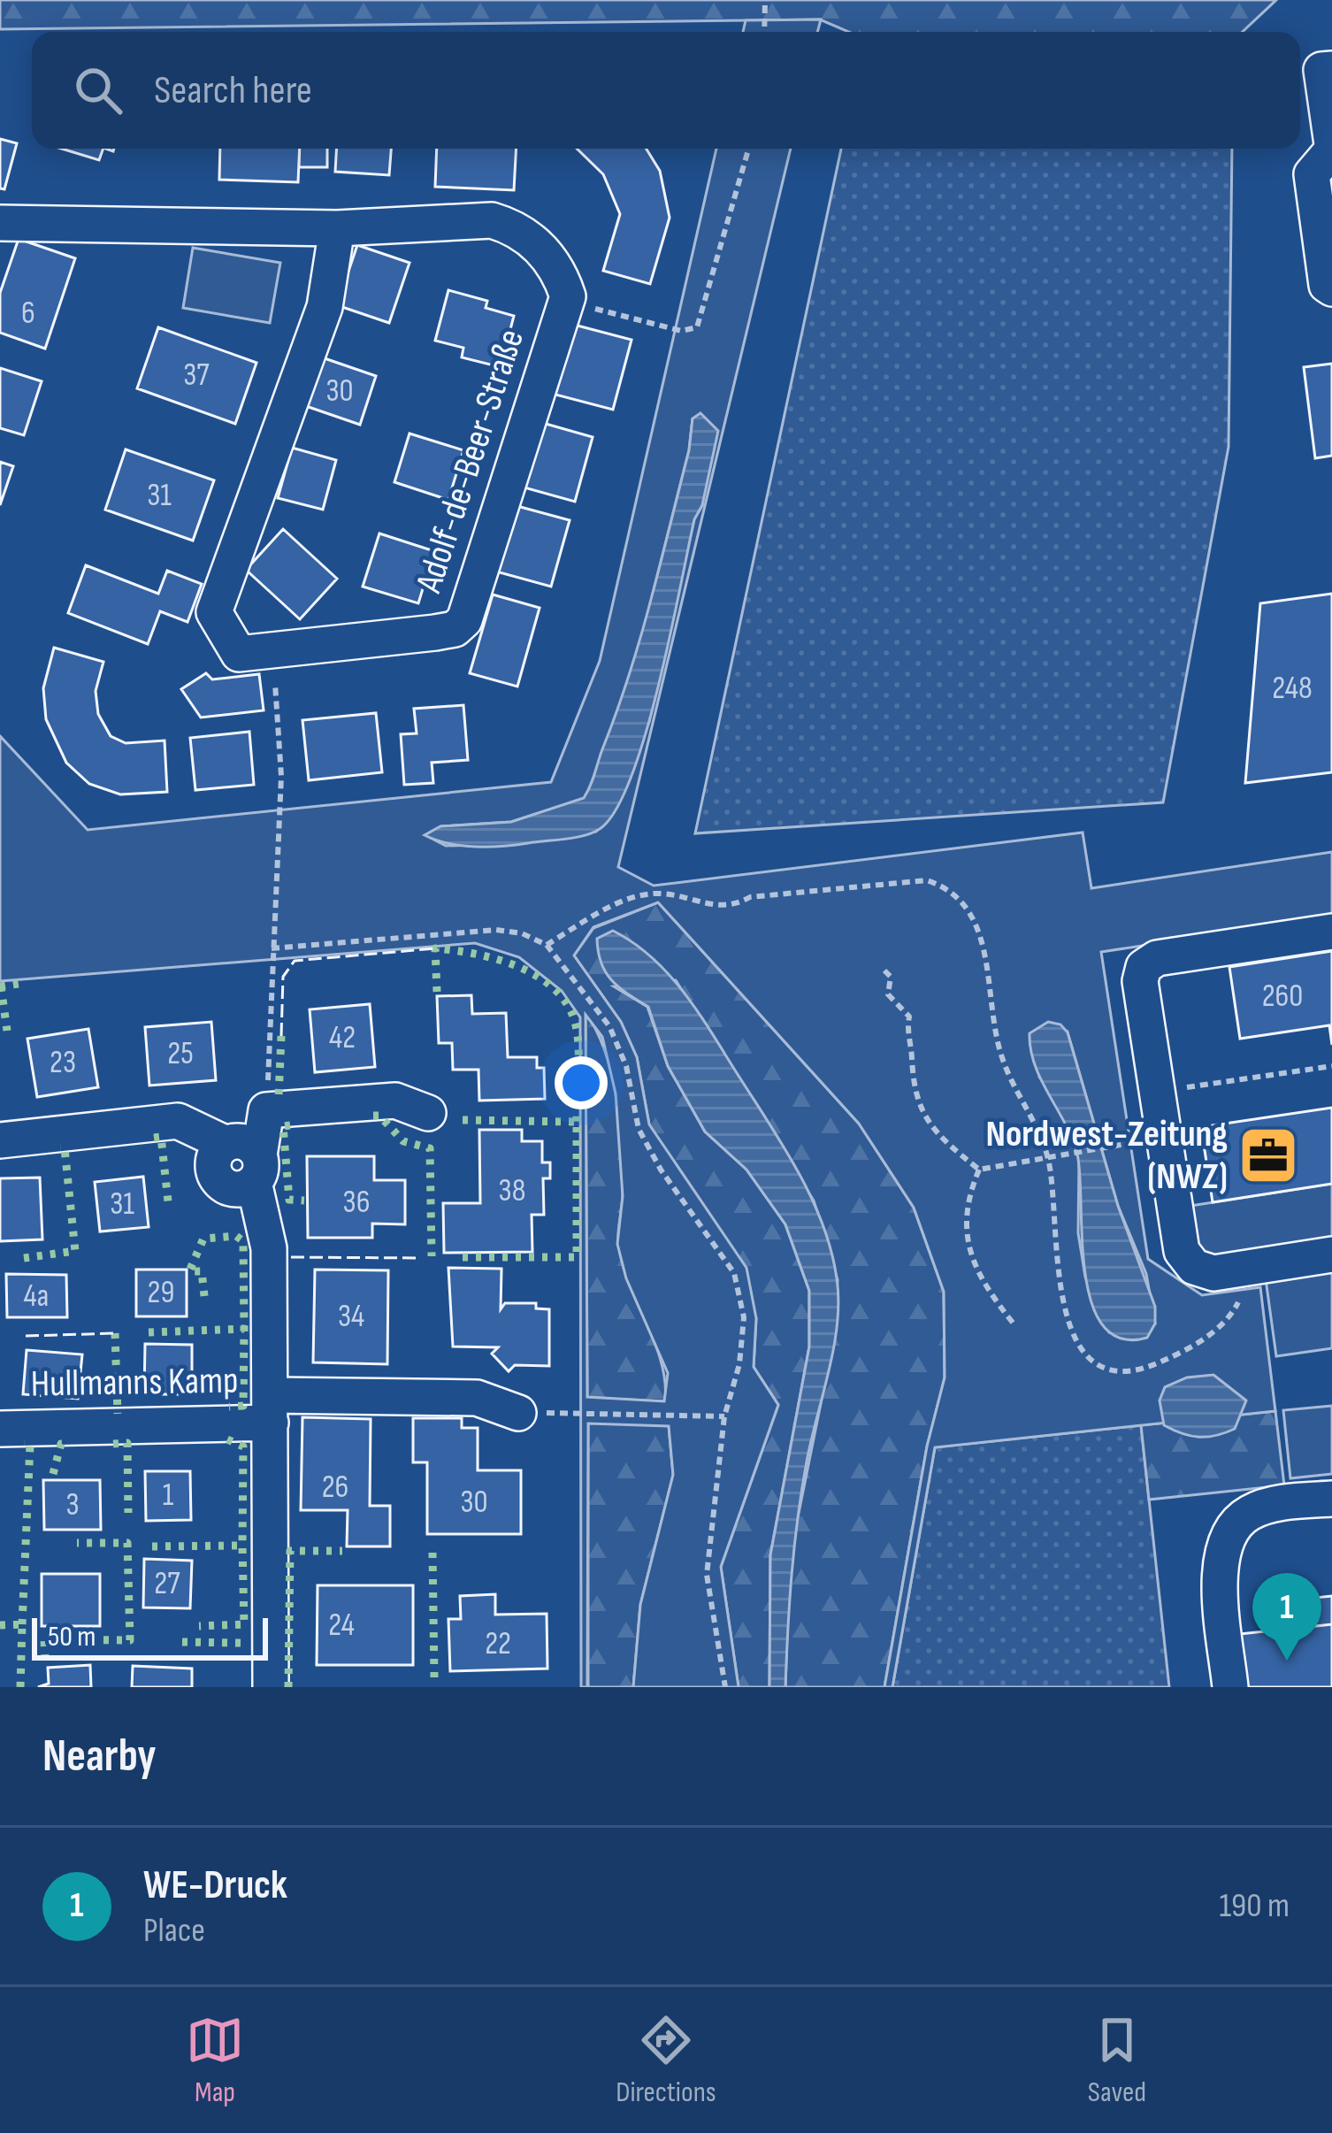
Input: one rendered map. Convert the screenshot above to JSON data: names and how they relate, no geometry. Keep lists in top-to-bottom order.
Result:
{
  "streets": {
    "street": ["Adolf-de-Beer-Straße", "Hullmanns Kamp"]
  },
  "places": {
    "office": ["Nordwest-Zeitung (NWZ)"]
  },
  "house_numbers": [
    "6",
    "37",
    "30",
    "31",
    "248",
    "260",
    "42",
    "25",
    "23",
    "38",
    "36",
    "31",
    "29",
    "4a",
    "34",
    "26",
    "1",
    "30",
    "3",
    "27",
    "24",
    "22"
  ],
  "scale_bar": "50 m",
  "page": {
    "search": "Search here",
    "pins": "1",
    "scale": "50 m",
    "heading": "Nearby",
    "list": [
      {
        "mark": "1",
        "name": "WE-Druck",
        "note": "Place",
        "value": "190 m"
      }
    ],
    "nav": ["Map", "Directions", "Saved"]
  }
}
